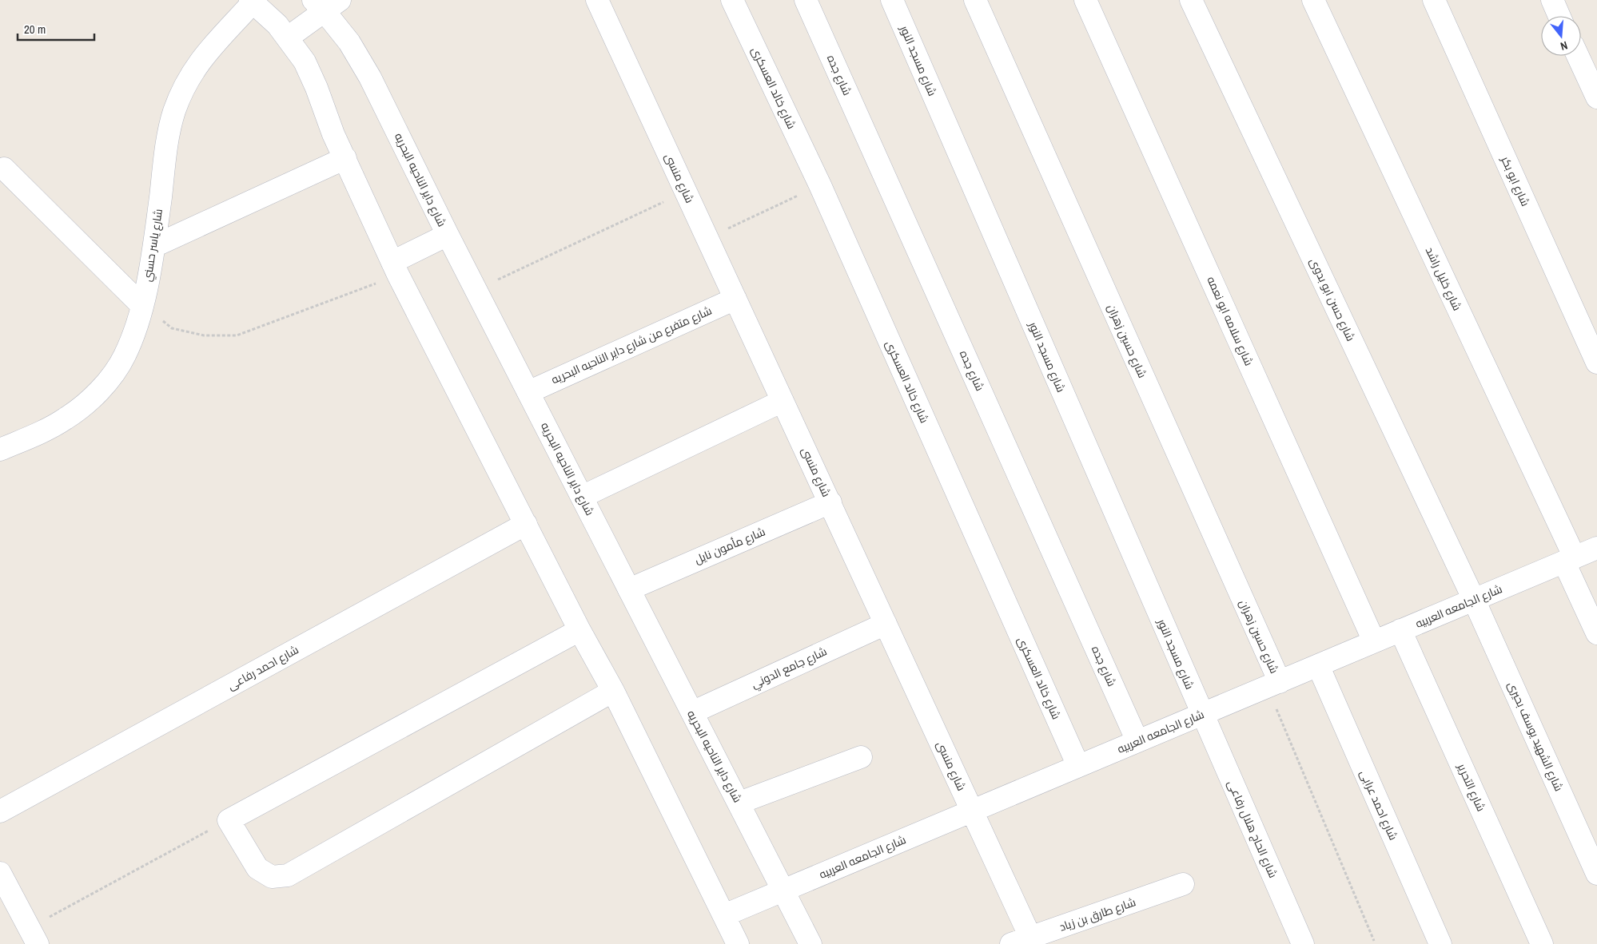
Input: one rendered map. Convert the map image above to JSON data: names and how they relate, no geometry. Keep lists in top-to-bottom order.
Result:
{
  "streets": {
    "street": [
      "شارع مسجد النور",
      "شارع جده",
      "شارع خالد العسكرى",
      "شارع منسى",
      "شارع داير الناحيه البحريه",
      "شارع ابو بكر",
      "شارع ياسر حسني",
      "شارع خليل راشد",
      "شارع حسن ابو بدوى",
      "شارع سلامه ابو نعمه",
      "شارع حسين زهران",
      "شارع متفرع من شارع داير الناحيه البحريه",
      "شارع مأمون نايل",
      "شارع الجامعه العربيه",
      "شارع احمد رفاعى",
      "شارع جامع الدوني",
      "شارع الشهيد يوسف بحيرى",
      "شارع التحرير",
      "شارع احمد عرابى",
      "شارع الحاج هلال رفاعى",
      "شارع طارق بن زياد"
    ]
  },
  "crossings": [
    ["شارع مسجد النور", "شارع الجامعه العربيه"],
    ["شارع مسجد النور", "شارع الحاج هلال رفاعى"],
    ["شارع جده", "شارع الجامعه العربيه"],
    ["شارع خالد العسكرى", "شارع الجامعه العربيه"],
    ["شارع منسى", "شارع متفرع من شارع داير الناحيه البحريه"],
    ["شارع منسى", "شارع مأمون نايل"],
    ["شارع منسى", "شارع الجامعه العربيه"],
    ["شارع منسى", "شارع جامع الدوني"],
    ["شارع منسى", "شارع طارق بن زياد"],
    ["شارع داير الناحيه البحريه", "شارع متفرع من شارع داير الناحيه البحريه"],
    ["شارع داير الناحيه البحريه", "شارع مأمون نايل"],
    ["شارع داير الناحيه البحريه", "شارع الجامعه العربيه"],
    ["شارع داير الناحيه البحريه", "شارع جامع الدوني"],
    ["شارع خليل راشد", "شارع الجامعه العربيه"],
    ["شارع حسن ابو بدوى", "شارع الجامعه العربيه"],
    ["شارع حسن ابو بدوى", "شارع الشهيد يوسف بحيرى"],
    ["شارع سلامه ابو نعمه", "شارع الجامعه العربيه"],
    ["شارع حسين زهران", "شارع الجامعه العربيه"],
    ["شارع الجامعه العربيه", "شارع الشهيد يوسف بحيرى"],
    ["شارع الجامعه العربيه", "شارع التحرير"],
    ["شارع الجامعه العربيه", "شارع احمد عرابى"],
    ["شارع الجامعه العربيه", "شارع الحاج هلال رفاعى"]
  ],
  "scale_bar": "20 m",
  "north": "bottom"
}
